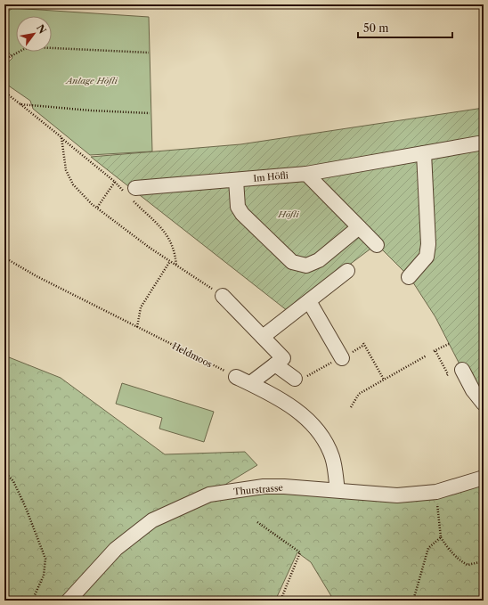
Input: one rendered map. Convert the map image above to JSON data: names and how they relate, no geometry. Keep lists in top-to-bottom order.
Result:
{
  "streets": {
    "street": ["Im Höfli", "Thurstrasse"],
    "path": ["Heldmoos"]
  },
  "parks": ["Anlage Höfli", "Höfli"],
  "scale_bar": "50 m",
  "north": "top right"
}
